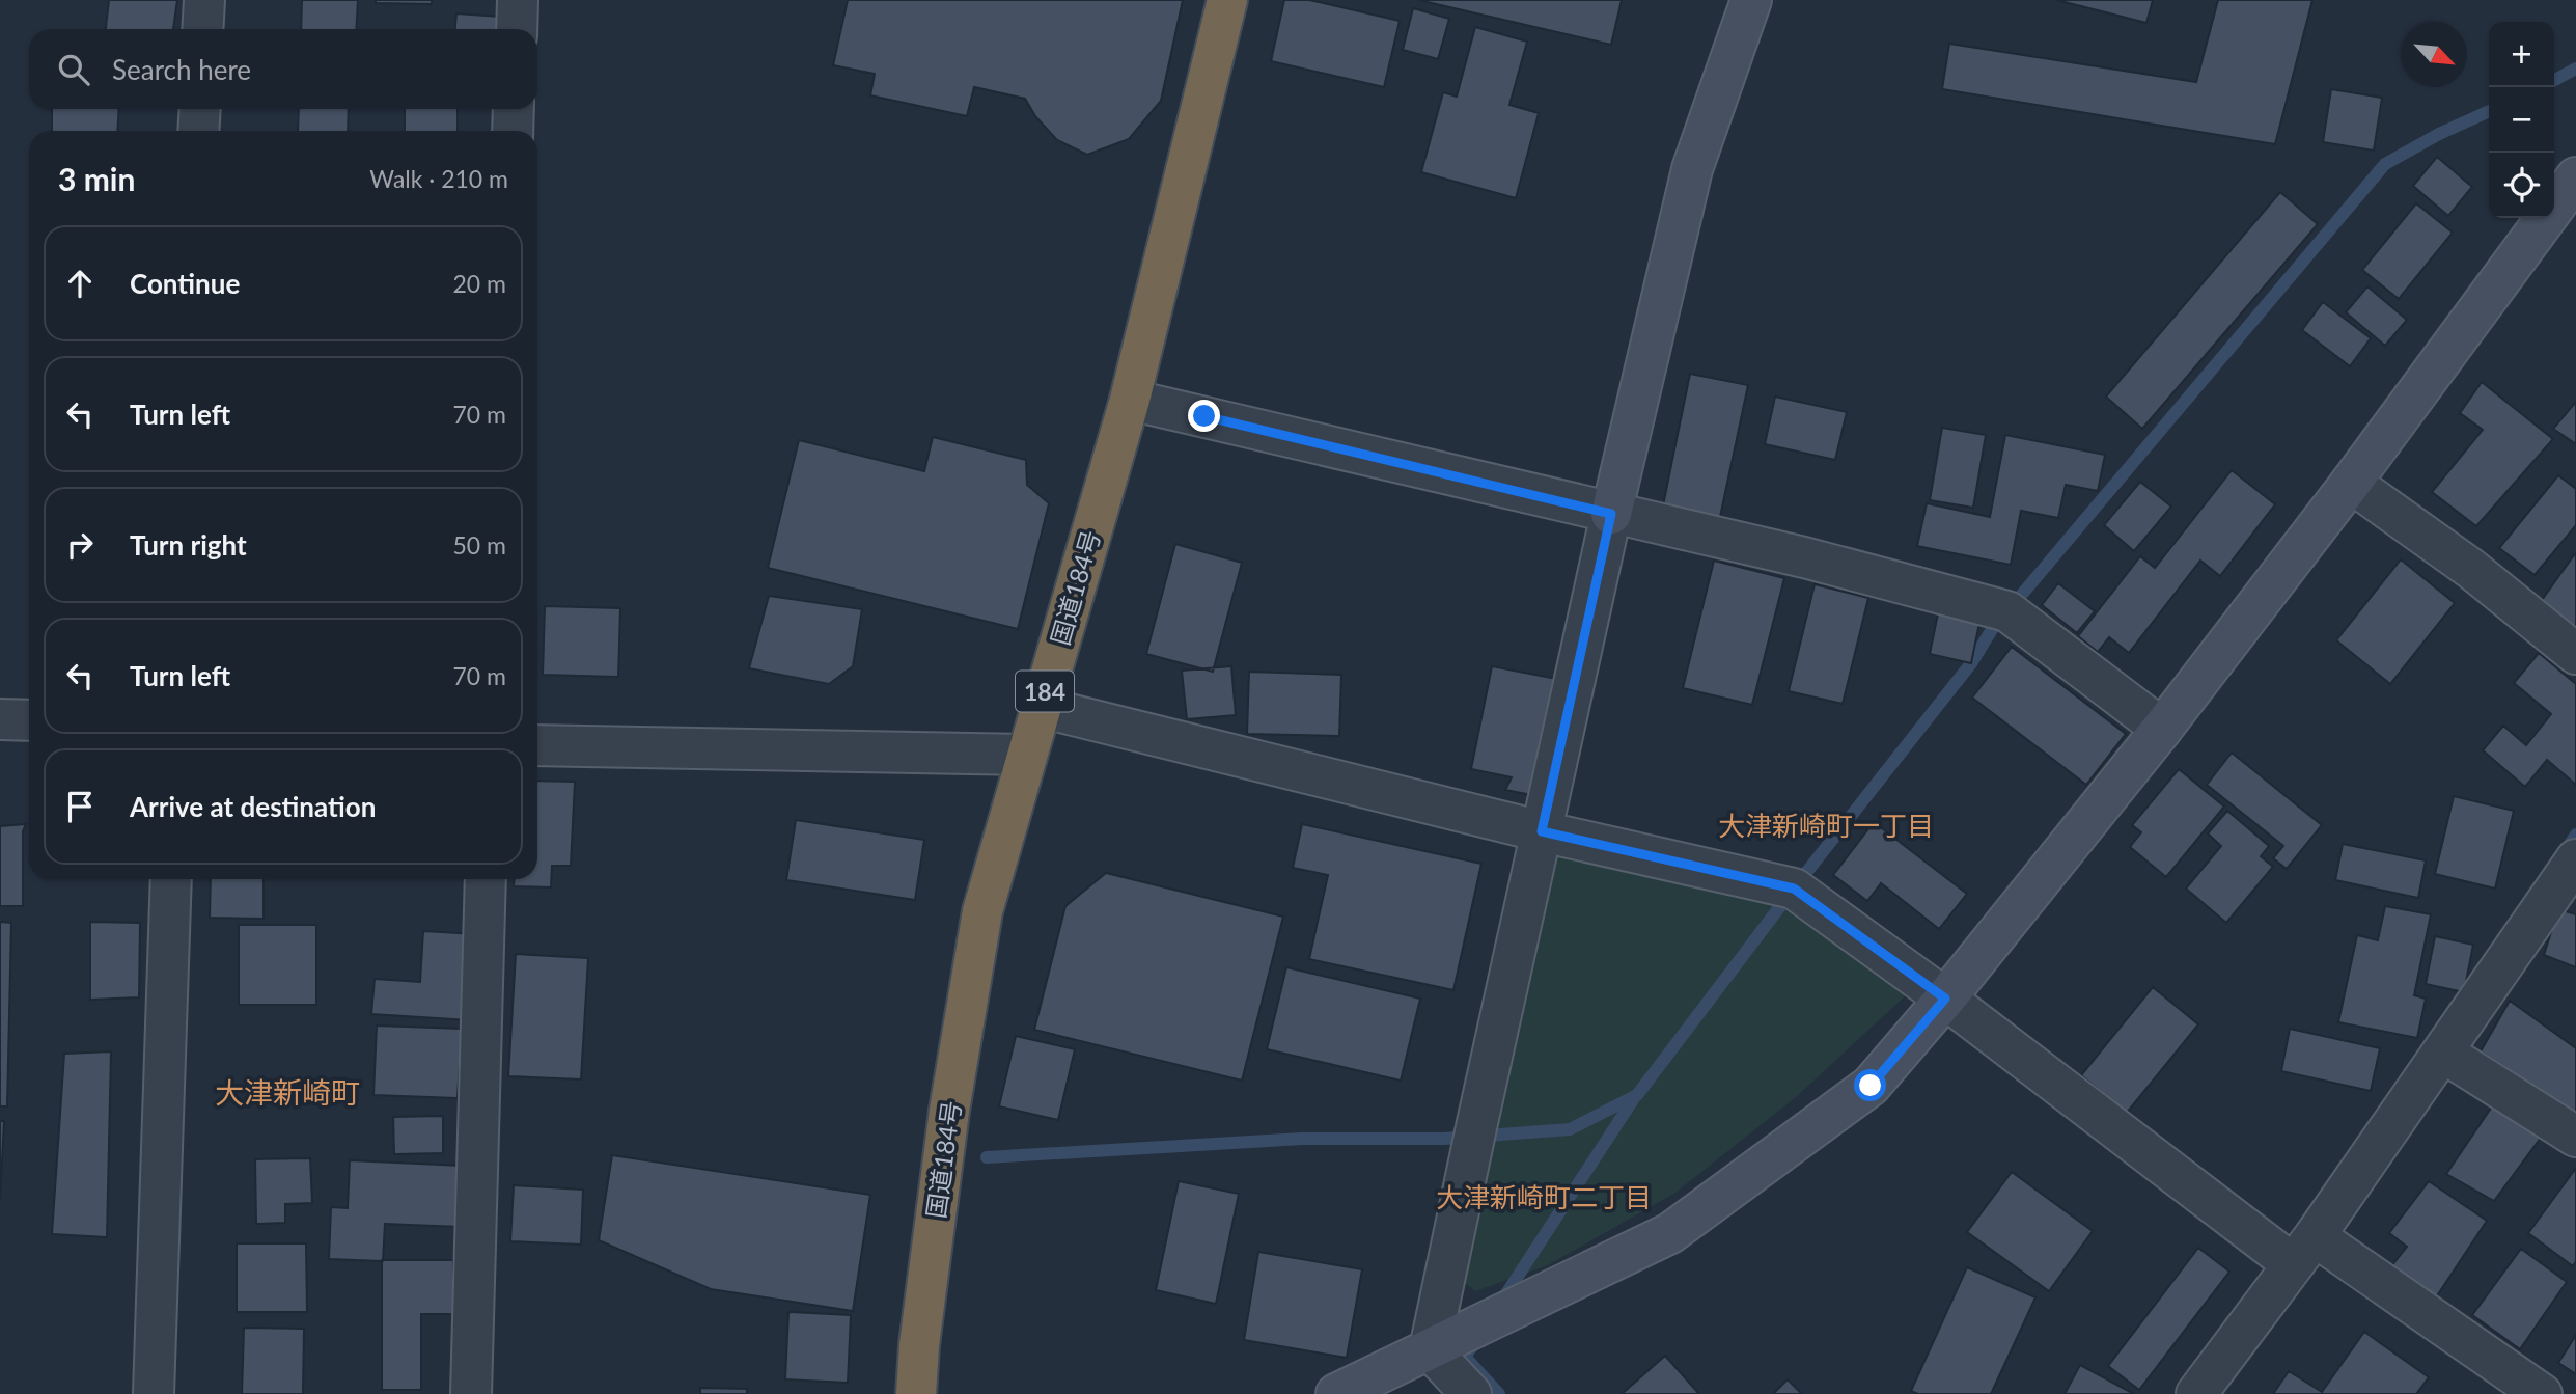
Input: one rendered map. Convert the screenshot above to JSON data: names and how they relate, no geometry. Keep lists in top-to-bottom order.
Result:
{
  "streets": {
    "highway": ["国道184号", "184"]
  },
  "districts": ["大津新崎町一丁目", "大津新崎町", "大津新崎町二丁目"],
  "north": "bottom right",
  "page": {
    "map_buttons": ["+", "−"],
    "search": "Search here",
    "heading": ["3 min", "Walk · 210 m"],
    "list": [
      ["Continue", "20 m"],
      ["Turn left", "70 m"],
      ["Turn right", "50 m"],
      ["Turn left", "70 m"],
      "Arrive at destination"
    ]
  }
}
